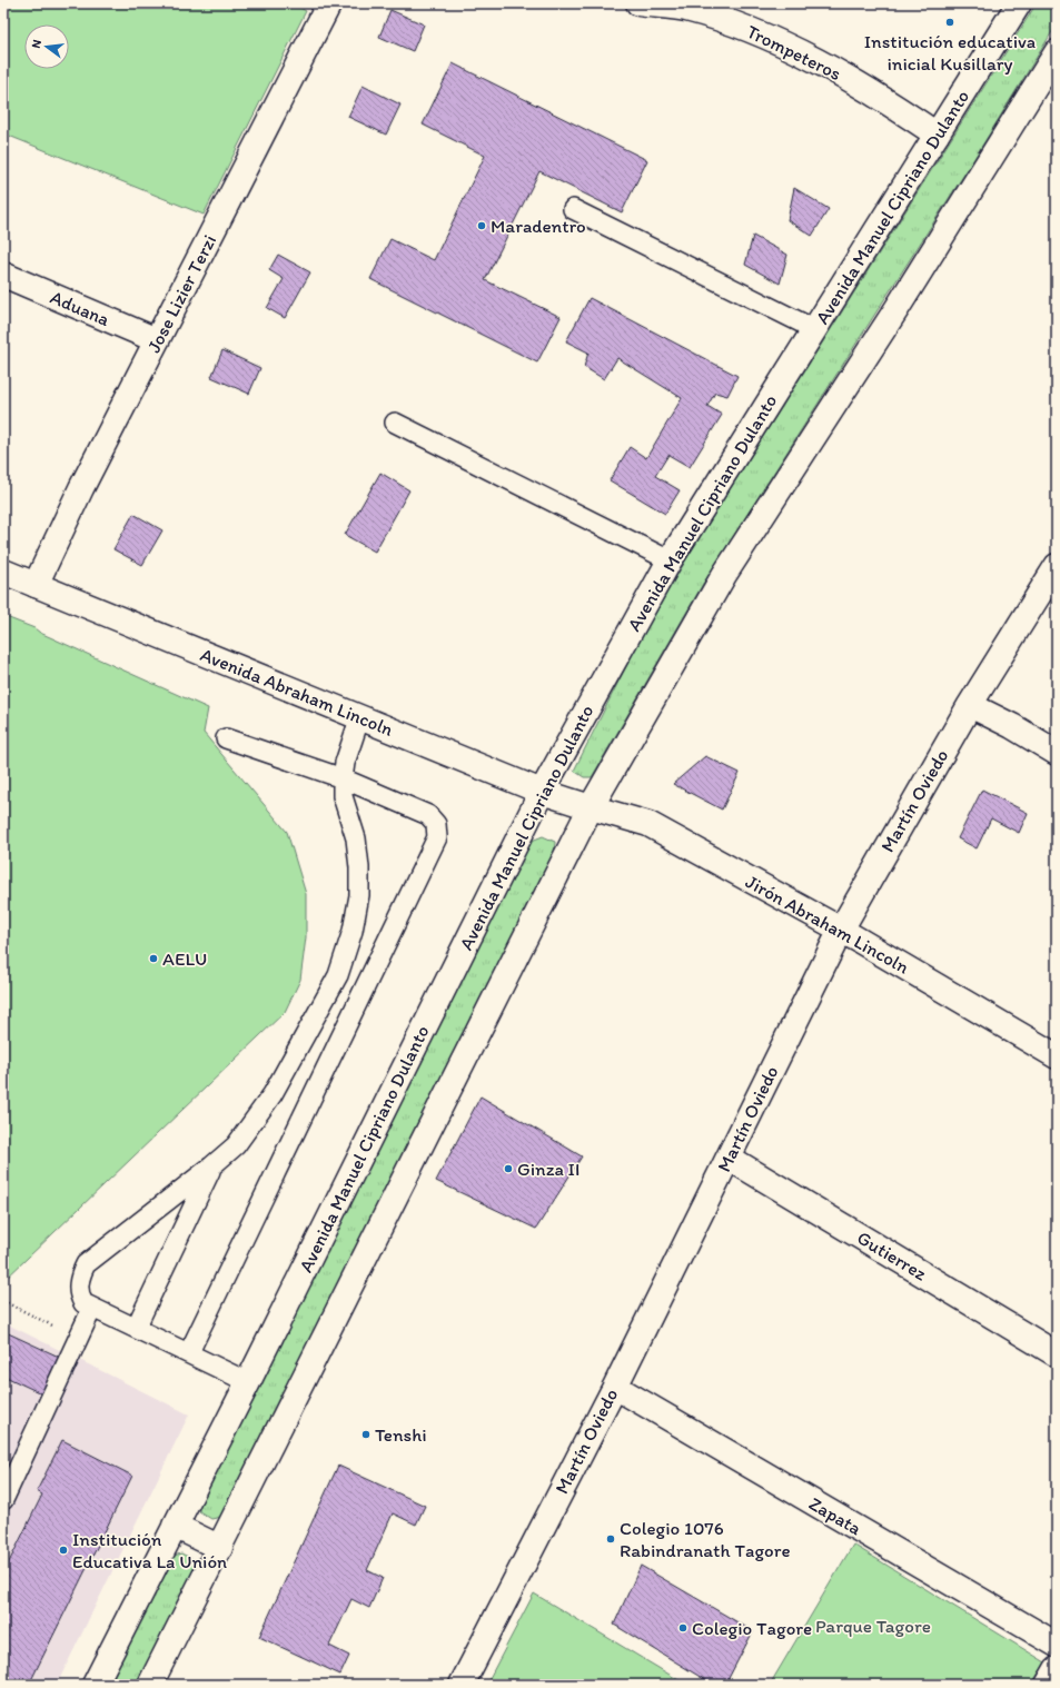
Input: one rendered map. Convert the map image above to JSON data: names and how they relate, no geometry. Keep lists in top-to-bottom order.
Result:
{
  "streets": {
    "street": [
      "Trompeteros",
      "Avenida Manuel Cipriano Dulanto",
      "Jose Lizier Terzi",
      "Aduana",
      "Avenida Abraham Lincoln",
      "Martín Oviedo",
      "Jirón Abraham Lincoln",
      "Gutierrez",
      "Zapata"
    ]
  },
  "crossings": [
    ["Trompeteros", "Avenida Manuel Cipriano Dulanto"],
    ["Avenida Manuel Cipriano Dulanto", "Avenida Abraham Lincoln"],
    ["Jose Lizier Terzi", "Aduana"],
    ["Jose Lizier Terzi", "Avenida Abraham Lincoln"],
    ["Avenida Abraham Lincoln", "Jirón Abraham Lincoln"],
    ["Martín Oviedo", "Jirón Abraham Lincoln"],
    ["Martín Oviedo", "Gutierrez"],
    ["Martín Oviedo", "Zapata"]
  ],
  "parks": ["Parque Tagore"],
  "places": [
    "Institución educativa inicial Kusillary",
    "Maradentro",
    "AELU",
    "Ginza II",
    "Tenshi",
    "Colegio 1076 Rabindranath Tagore",
    "Institución Educativa La Unión",
    "Colegio Tagore"
  ],
  "north": "left"
}
